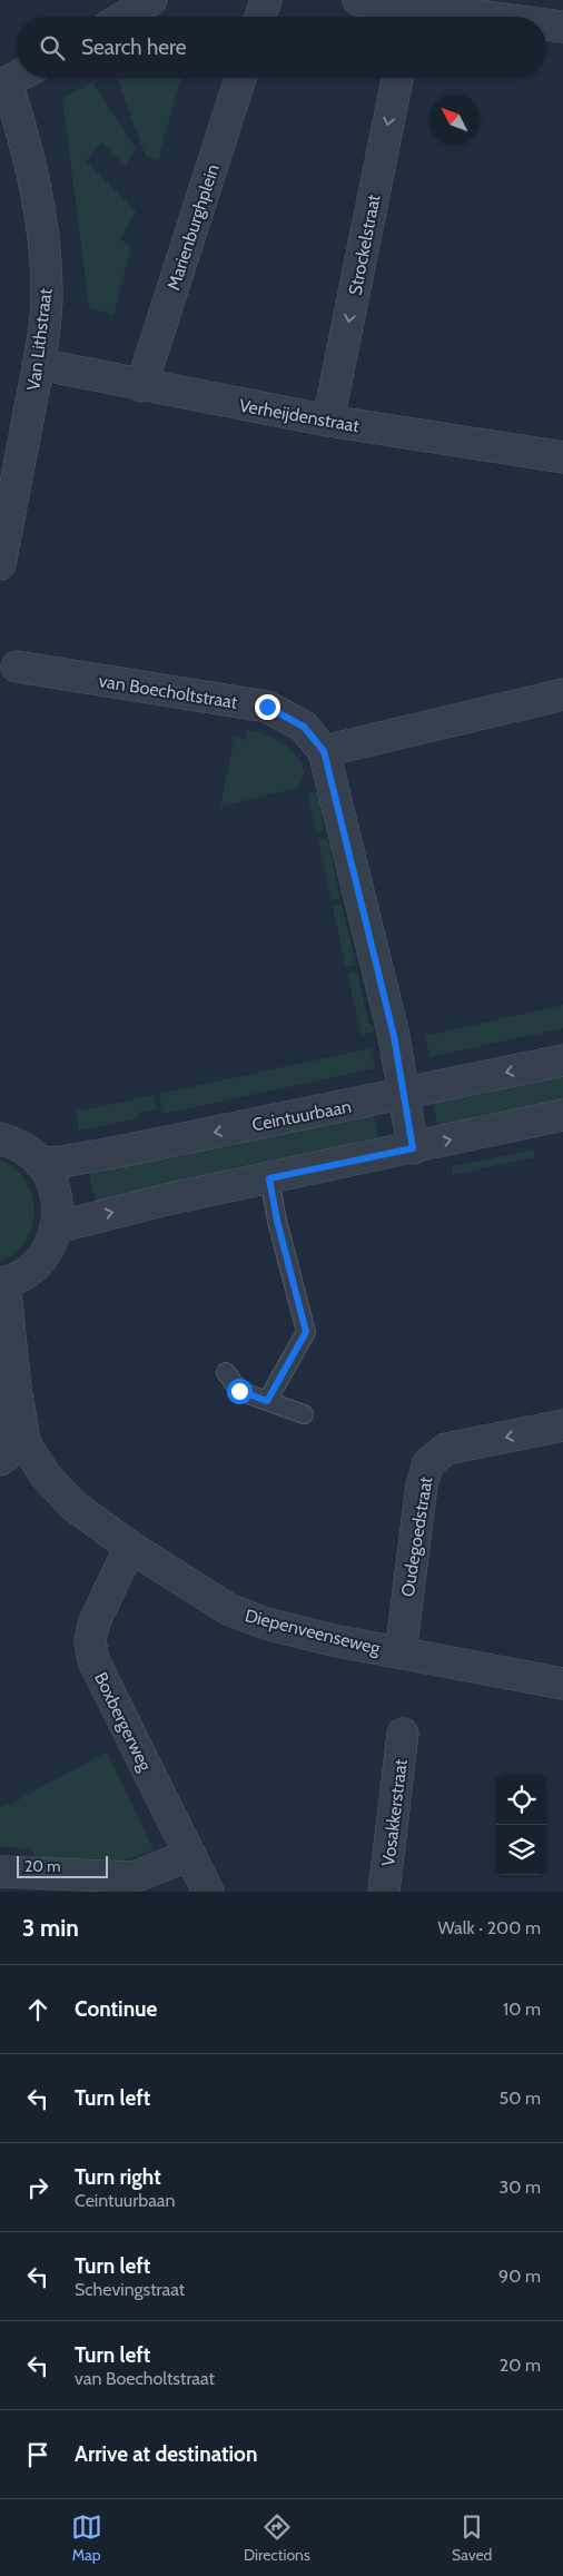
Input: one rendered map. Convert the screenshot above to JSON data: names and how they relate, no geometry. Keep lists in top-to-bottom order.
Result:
{
  "streets": {
    "street": [
      "Marienburghplein",
      "Strockelstraat",
      "Van Lithstraat",
      "Verheijdenstraat",
      "van Boecholtstraat",
      "Ceintuurbaan",
      "Oudegoedstraat",
      "Diepenveenseweg",
      "Boxbergerweg",
      "Vosakkerstraat"
    ]
  },
  "crossings": [
    ["Marienburghplein", "Verheijdenstraat"],
    ["Strockelstraat", "Verheijdenstraat"],
    ["Van Lithstraat", "Verheijdenstraat"],
    ["Oudegoedstraat", "Diepenveenseweg"],
    ["Diepenveenseweg", "Boxbergerweg"]
  ],
  "one_way": ["Strockelstraat", "Oudegoedstraat"],
  "scale_bar": "20 m",
  "north": "top left",
  "page": {
    "search": "Search here",
    "scale": "20 m",
    "heading": ["3 min", "Walk · 200 m"],
    "list": [
      ["Continue", "10 m"],
      ["Turn left", "50 m"],
      ["Turn right", "Ceintuurbaan", "30 m"],
      ["Turn left", "Schevingstraat", "90 m"],
      ["Turn left", "van Boecholtstraat", "20 m"],
      "Arrive at destination"
    ],
    "nav": ["Map", "Directions", "Saved"]
  }
}
